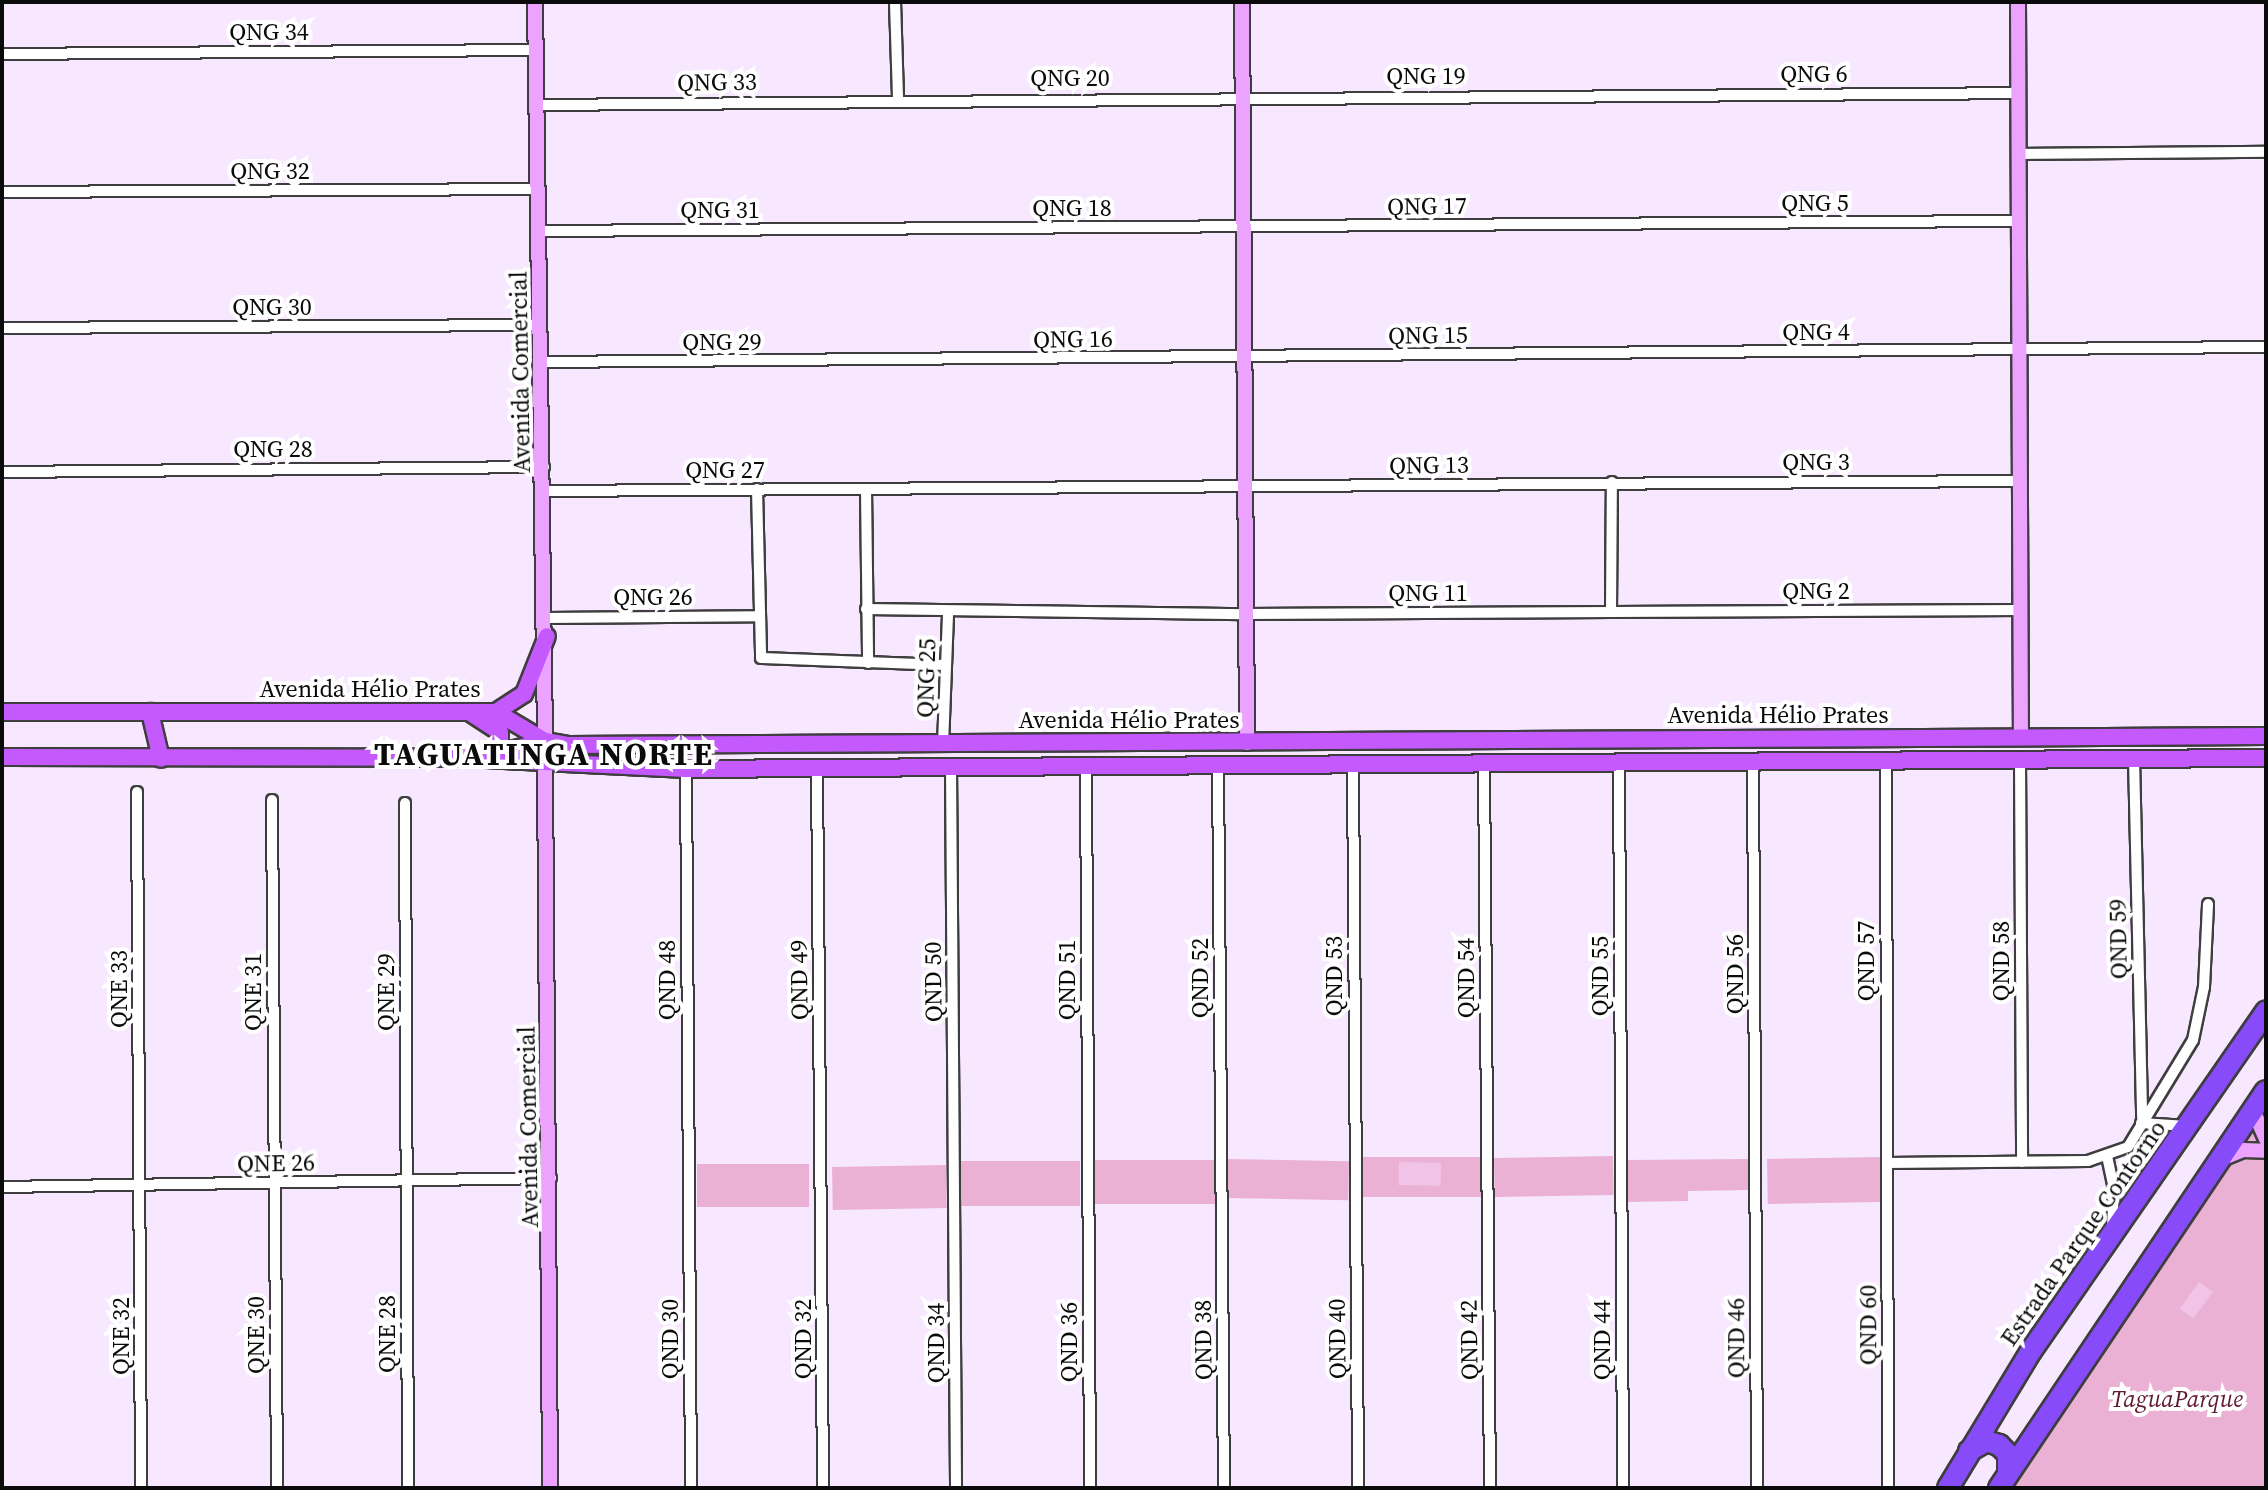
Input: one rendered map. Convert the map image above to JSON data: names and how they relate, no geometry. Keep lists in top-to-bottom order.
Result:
{
  "streets": {
    "highway": ["Estrada Parque Contorno"],
    "main road": ["Avenida Hélio Prates"],
    "street": [
      "QNG 34",
      "QNG 6",
      "QNG 19",
      "QNG 20",
      "QNG 33",
      "QNG 32",
      "QNG 5",
      "QNG 17",
      "QNG 18",
      "QNG 31",
      "QNG 30",
      "QNG 4",
      "QNG 15",
      "QNG 16",
      "QNG 29",
      "Avenida Comercial",
      "QNG 28",
      "QNG 3",
      "QNG 13",
      "QNG 27",
      "QNG 2",
      "QNG 11",
      "QNG 26",
      "QNG 25",
      "QND 59",
      "QND 57",
      "QND 58",
      "QND 56",
      "QND 53",
      "QND 55",
      "QND 52",
      "QND 54",
      "QND 48",
      "QND 49",
      "QND 51",
      "QND 50",
      "QNE 33",
      "QNE 31",
      "QNE 29",
      "QNE 26",
      "QND 60",
      "QNE 28",
      "QNE 30",
      "QNE 32",
      "QND 46",
      "QND 30",
      "QND 32",
      "QND 40",
      "QND 38",
      "QND 42",
      "QND 44",
      "QND 36",
      "QND 34"
    ]
  },
  "crossings": [
    ["QNG 34", "Avenida Comercial"],
    ["QNG 6", "QNG 19"],
    ["QNG 19", "QNG 20"],
    ["QNG 20", "QNG 33"],
    ["QNG 33", "Avenida Comercial"],
    ["QNG 32", "Avenida Comercial"],
    ["QNG 5", "QNG 17"],
    ["QNG 17", "QNG 18"],
    ["QNG 18", "QNG 31"],
    ["QNG 31", "Avenida Comercial"],
    ["QNG 30", "Avenida Comercial"],
    ["QNG 4", "QNG 15"],
    ["QNG 15", "QNG 16"],
    ["QNG 16", "QNG 29"],
    ["QNG 29", "Avenida Comercial"],
    ["Avenida Comercial", "QNG 28"],
    ["Avenida Comercial", "QNG 27"],
    ["Avenida Comercial", "QNG 26"],
    ["Avenida Comercial", "Avenida Hélio Prates"],
    ["Avenida Comercial", "QNE 26"],
    ["QNG 3", "QNG 13"],
    ["QNG 13", "QNG 27"],
    ["QNG 2", "QNG 11"],
    ["QNG 11", "QNG 25"],
    ["QNG 25", "Avenida Hélio Prates"],
    ["Avenida Hélio Prates", "QND 59"],
    ["Avenida Hélio Prates", "QND 57"],
    ["Avenida Hélio Prates", "QND 58"],
    ["Avenida Hélio Prates", "QND 56"],
    ["Avenida Hélio Prates", "QND 53"],
    ["Avenida Hélio Prates", "QND 55"],
    ["Avenida Hélio Prates", "QND 52"],
    ["Avenida Hélio Prates", "QND 54"],
    ["Avenida Hélio Prates", "QND 48"],
    ["Avenida Hélio Prates", "QND 49"],
    ["Avenida Hélio Prates", "QND 51"],
    ["Avenida Hélio Prates", "QND 50"],
    ["QND 57", "QND 60"],
    ["QND 56", "QND 46"],
    ["QND 53", "QND 40"],
    ["QND 55", "QND 44"],
    ["QND 52", "QND 38"],
    ["QND 54", "QND 42"],
    ["QND 48", "QND 30"],
    ["QND 49", "QND 32"],
    ["QND 51", "QND 36"],
    ["QND 50", "QND 34"],
    ["QNE 33", "QNE 26"],
    ["QNE 33", "QNE 32"],
    ["QNE 31", "QNE 26"],
    ["QNE 31", "QNE 30"],
    ["QNE 29", "QNE 26"],
    ["QNE 29", "QNE 28"],
    ["QNE 26", "QNE 28"],
    ["QNE 26", "QNE 30"],
    ["QNE 26", "QNE 32"]
  ],
  "districts": ["TAGUATINGA NORTE"],
  "parks": ["TaguaParque"]
}
